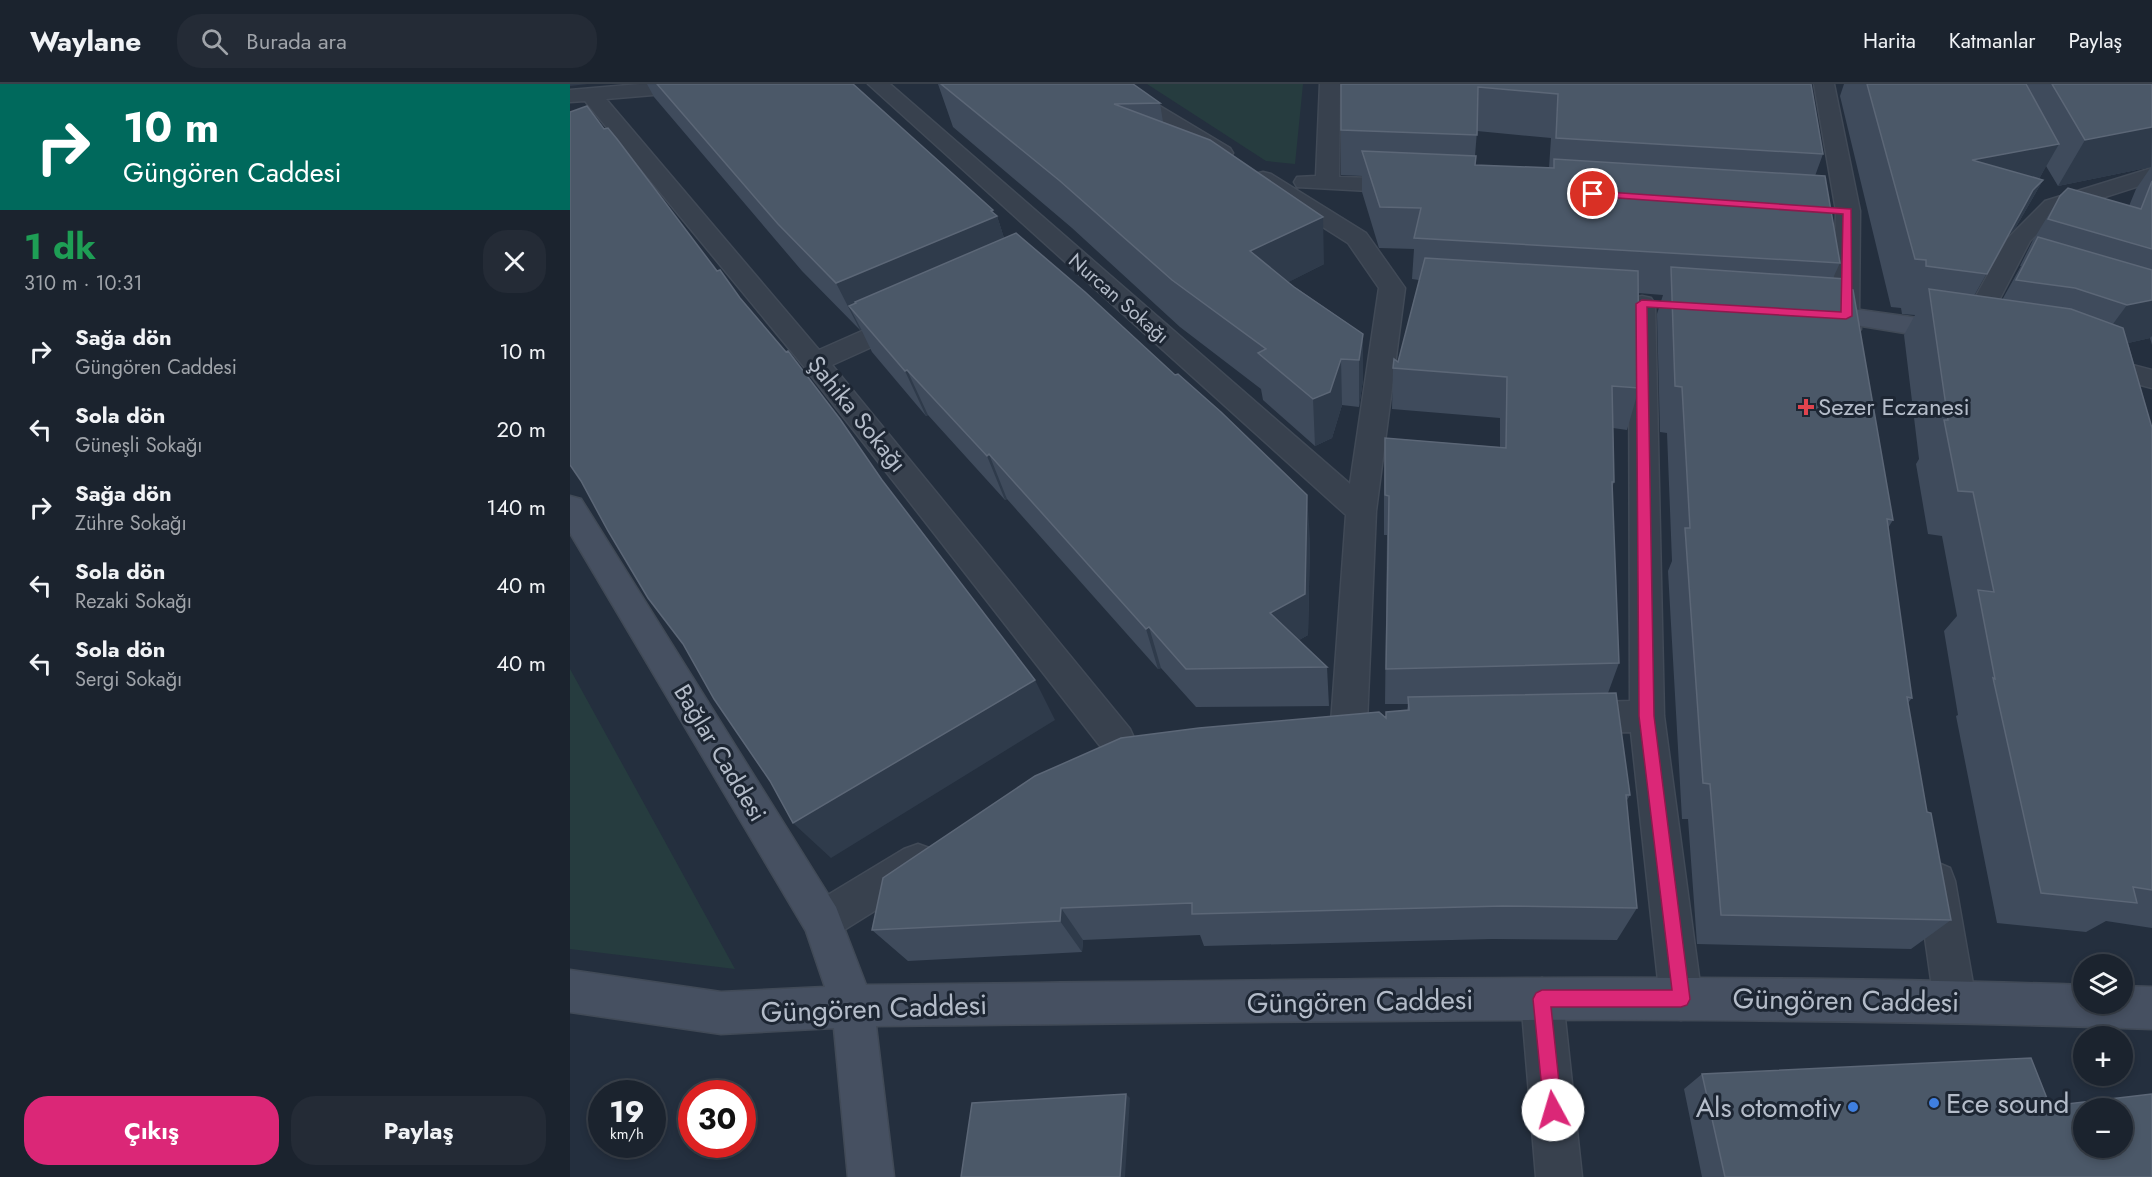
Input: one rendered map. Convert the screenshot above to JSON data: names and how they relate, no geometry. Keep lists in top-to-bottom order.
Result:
{
  "streets": {
    "street": [
      "Nurcan Sokağı",
      "Şahika Sokağı",
      "Bağlar Caddesi",
      "Güngören Caddesi"
    ]
  },
  "crossings": [
    ["Bağlar Caddesi", "Güngören Caddesi"]
  ],
  "places": {
    "health": ["Sezer Eczanesi"],
    "other": ["Ece sound", "Als otomotiv"]
  },
  "page": {
    "header": "Waylane",
    "search": "Burada ara",
    "nav": ["Harita", "Katmanlar", "Paylaş"],
    "turn": ["10 m", "Güngören Caddesi"],
    "heading": ["1 dk", "310 m · 10:31"],
    "list": [
      {
        "name": "Sağa dön",
        "note": "Güngören Caddesi",
        "value": "10 m"
      },
      {
        "name": "Sola dön",
        "note": "Güneşli Sokağı",
        "value": "20 m"
      },
      {
        "name": "Sağa dön",
        "note": "Zühre Sokağı",
        "value": "140 m"
      },
      {
        "name": "Sola dön",
        "note": "Rezaki Sokağı",
        "value": "40 m"
      },
      {
        "name": "Sola dön",
        "note": "Sergi Sokağı",
        "value": "40 m"
      }
    ],
    "map_buttons": ["+", "−"],
    "speed": "19 km/h",
    "limit": "30",
    "buttons": ["Çıkış", "Paylaş"]
  }
}
